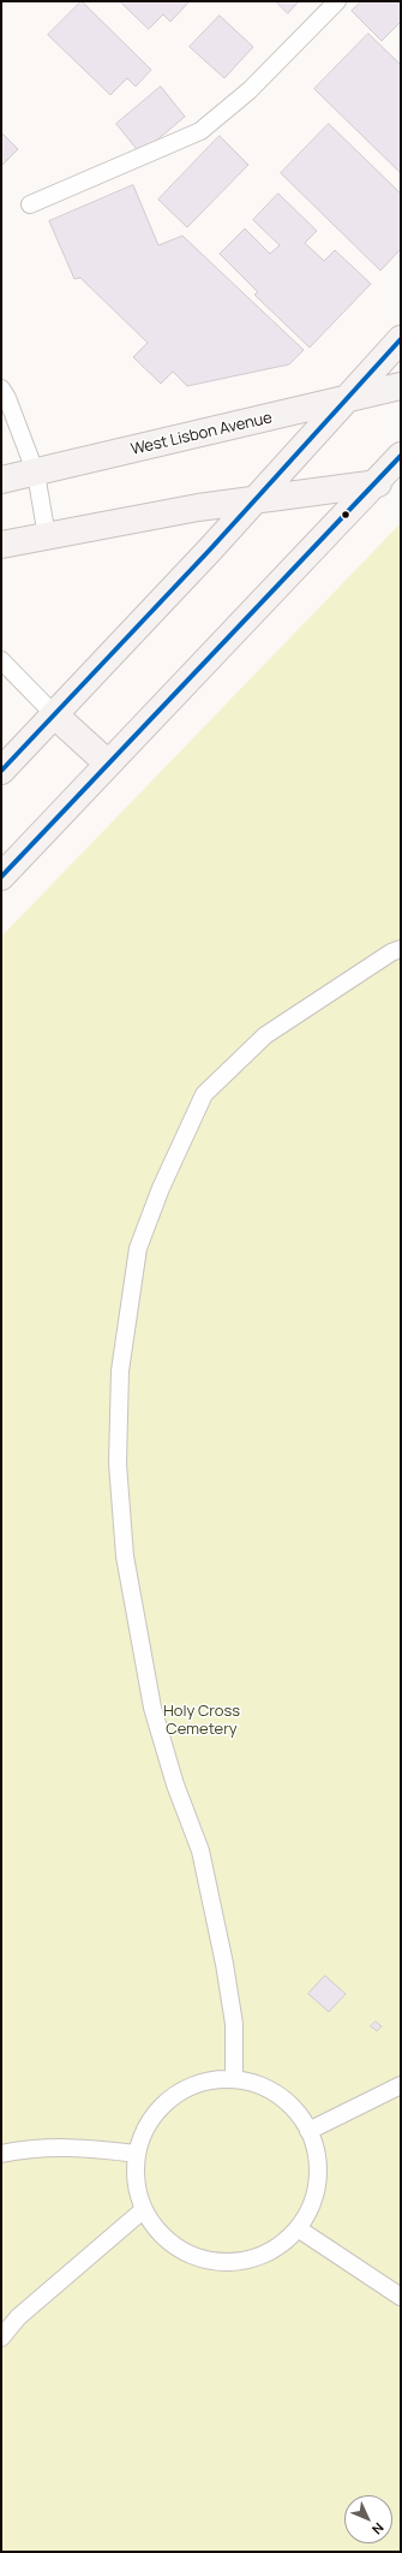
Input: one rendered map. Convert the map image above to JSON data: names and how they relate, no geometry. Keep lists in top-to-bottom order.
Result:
{
  "streets": {
    "main road": ["West Lisbon Avenue"]
  },
  "parks": ["Holy Cross Cemetery"],
  "north": "bottom right"
}
